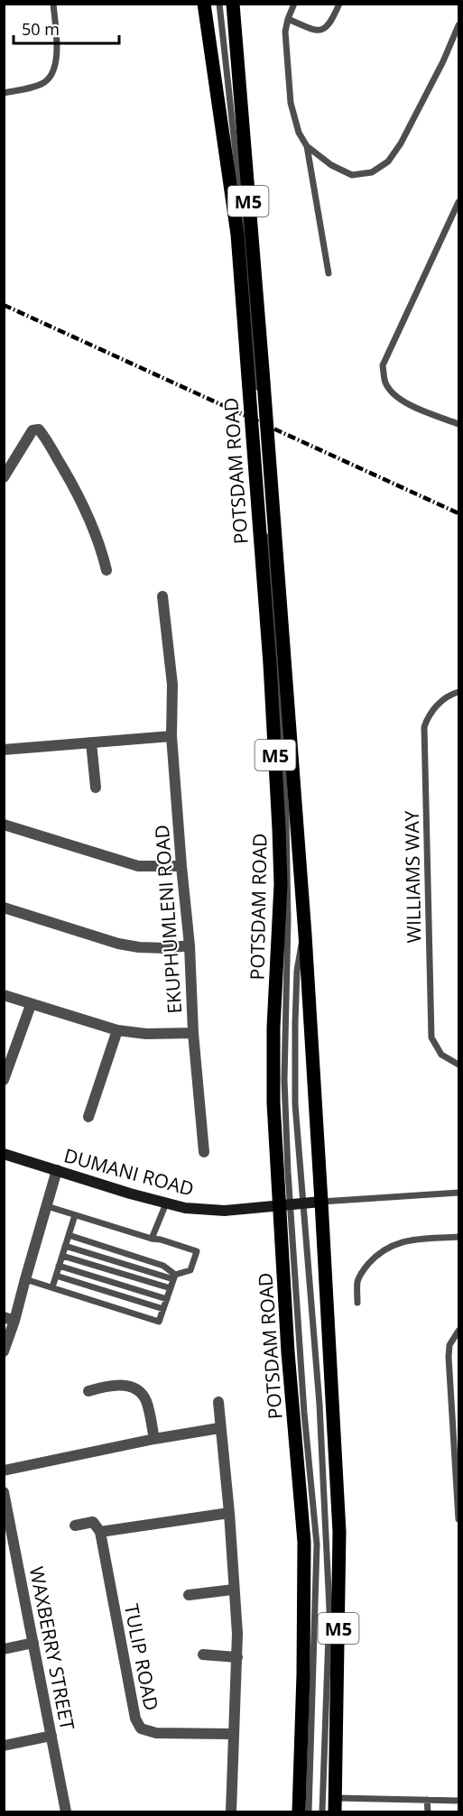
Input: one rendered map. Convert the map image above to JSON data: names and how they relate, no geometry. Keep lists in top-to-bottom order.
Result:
{
  "streets": {
    "main road": ["M5", "POTSDAM ROAD"],
    "street": [
      "EKUPHUMLENI ROAD",
      "DUMANI ROAD",
      "WAXBERRY STREET",
      "TULIP ROAD"
    ],
    "lane": ["WILLIAMS WAY"]
  },
  "crossings": [
    ["POTSDAM ROAD", "DUMANI ROAD"]
  ],
  "scale_bar": "50 m"
}
